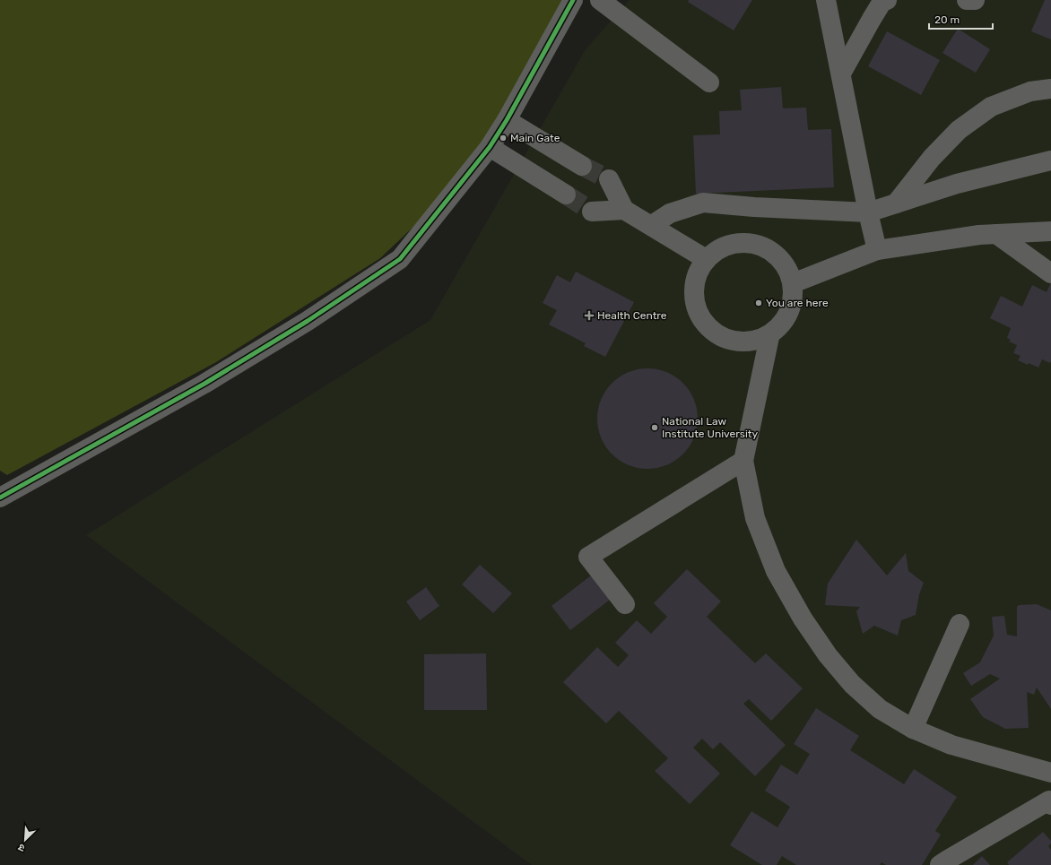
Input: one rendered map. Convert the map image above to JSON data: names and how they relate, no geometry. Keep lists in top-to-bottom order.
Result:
{
  "places": {
    "other": ["Main Gate", "You are here", "National Law Institute University"],
    "health": ["Health Centre"]
  },
  "scale_bar": "20 m",
  "north": "bottom left"
}
